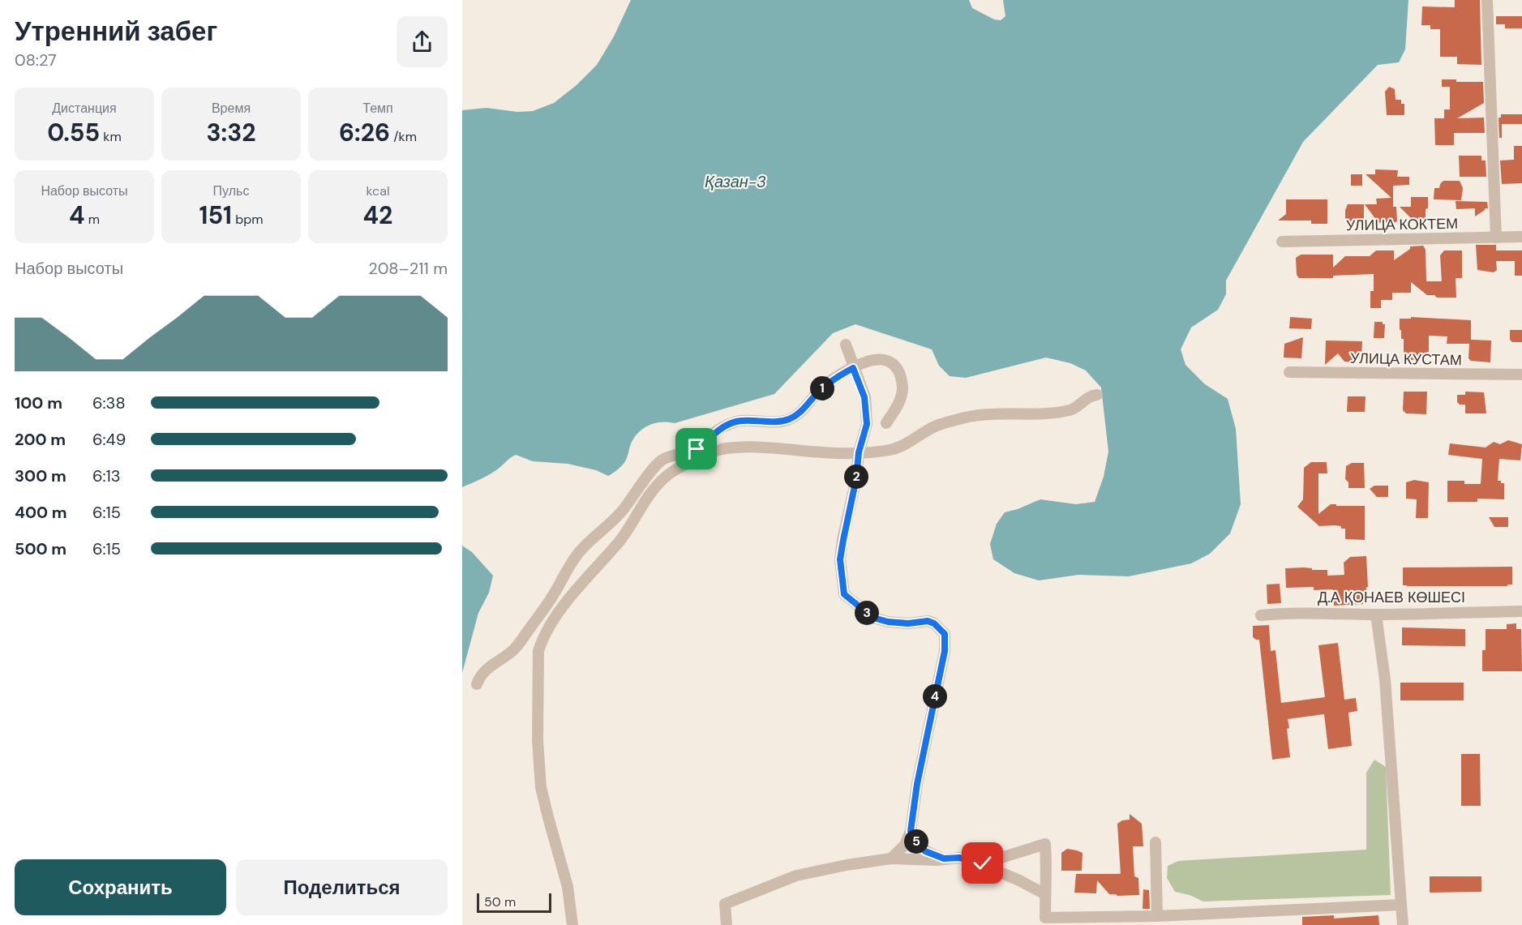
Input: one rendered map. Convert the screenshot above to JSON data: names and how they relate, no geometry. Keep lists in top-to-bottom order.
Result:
{
  "streets": {
    "street": ["УЛИЦА КОКТЕМ", "УЛИЦА КУСТАМ", "Д.А ҚОНАЕВ КӨШЕСІ"]
  },
  "water": ["Қазан-3"],
  "scale_bar": "50 m",
  "page": {
    "heading": ["Утренний забег", "08:27"],
    "stats": [
      ["Дистанция", "0.55 km"],
      ["Время", "3:32"],
      ["Темп", "6:26 /km"],
      ["Набор высоты", "4 m"],
      ["Пульс", "151 bpm"],
      ["kcal", "42"]
    ],
    "chart": ["Набор высоты", "208–211 m"],
    "pins": [
      "1",
      "2",
      "3",
      "4",
      "5"
    ],
    "list": [
      {
        "name": "100 m",
        "note": "6:38"
      },
      {
        "name": "200 m",
        "note": "6:49"
      },
      {
        "name": "300 m",
        "note": "6:13"
      },
      {
        "name": "400 m",
        "note": "6:15"
      },
      {
        "name": "500 m",
        "note": "6:15"
      }
    ],
    "buttons": ["Сохранить", "Поделиться"],
    "scale": "50 m"
  }
}
